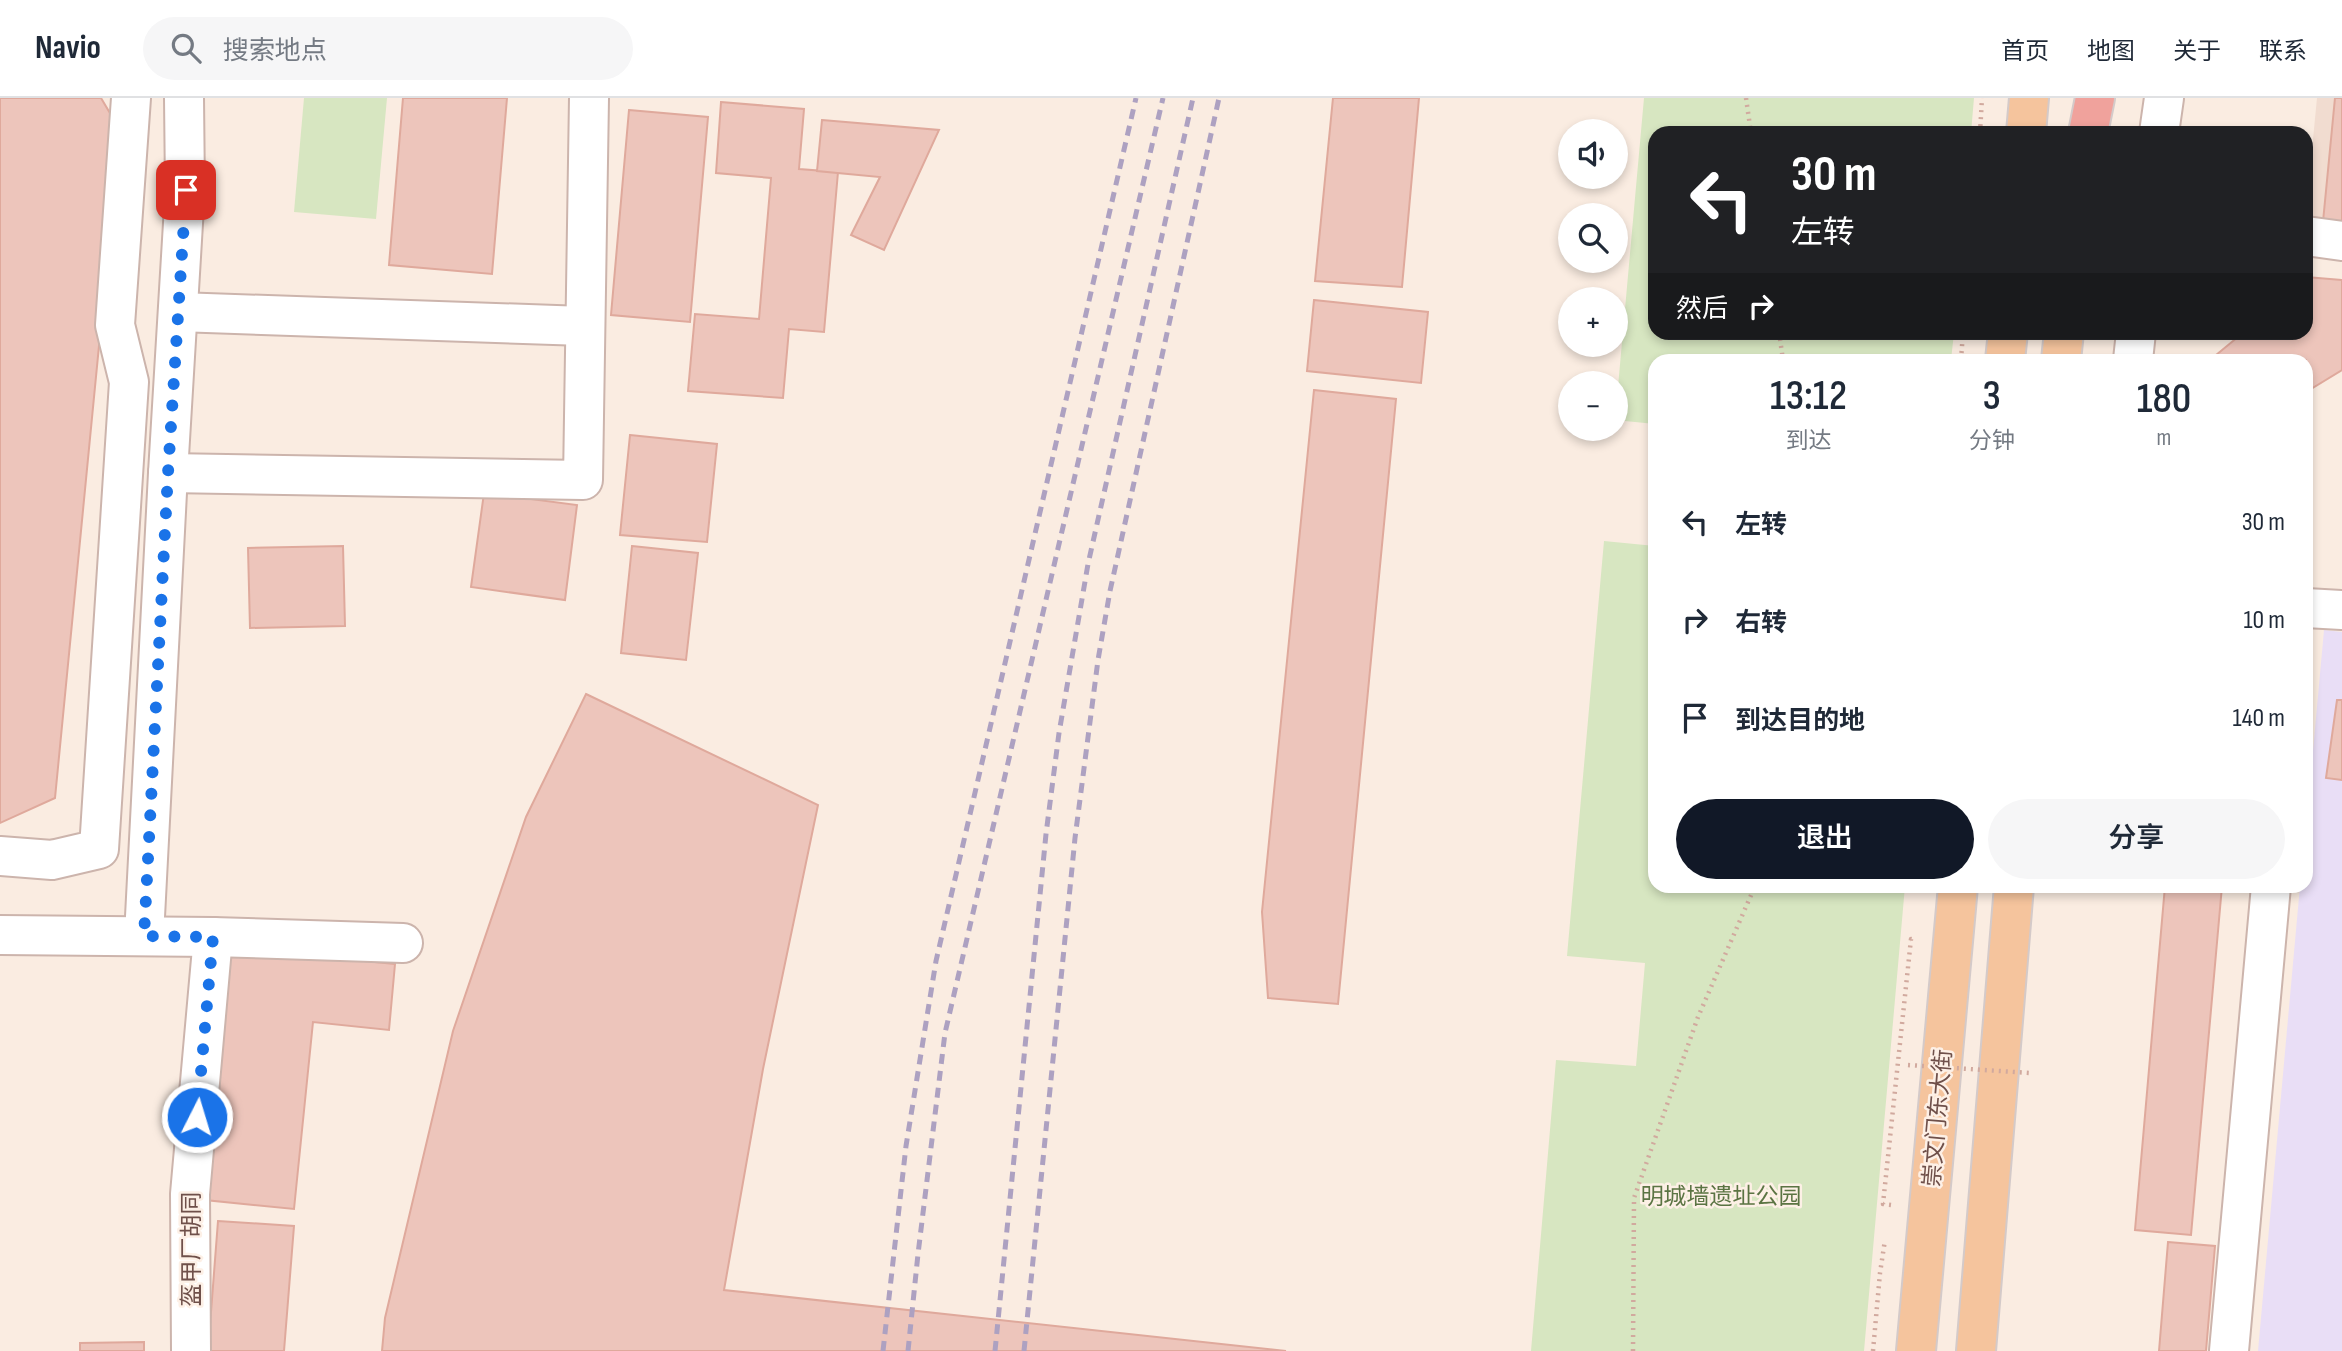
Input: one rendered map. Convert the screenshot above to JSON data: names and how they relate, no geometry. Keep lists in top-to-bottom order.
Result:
{
  "streets": {
    "main road": ["崇文门东大街"],
    "street": ["盔甲厂胡同"]
  },
  "parks": ["明城墙遗址公园"],
  "page": {
    "header": "Navio",
    "search": "搜索地点",
    "nav": [
      "首页",
      "地图",
      "关于",
      "联系"
    ],
    "map_buttons": ["+", "−"],
    "turn": ["30 m", "左转"],
    "then": "然后",
    "eta": [
      "13:12",
      "到达",
      "3",
      "分钟",
      "180",
      "m"
    ],
    "list": [
      {
        "name": "左转",
        "value": "30 m"
      },
      {
        "name": "右转",
        "value": "10 m"
      },
      {
        "name": "到达目的地",
        "value": "140 m"
      }
    ],
    "buttons": ["退出", "分享"]
  }
}
